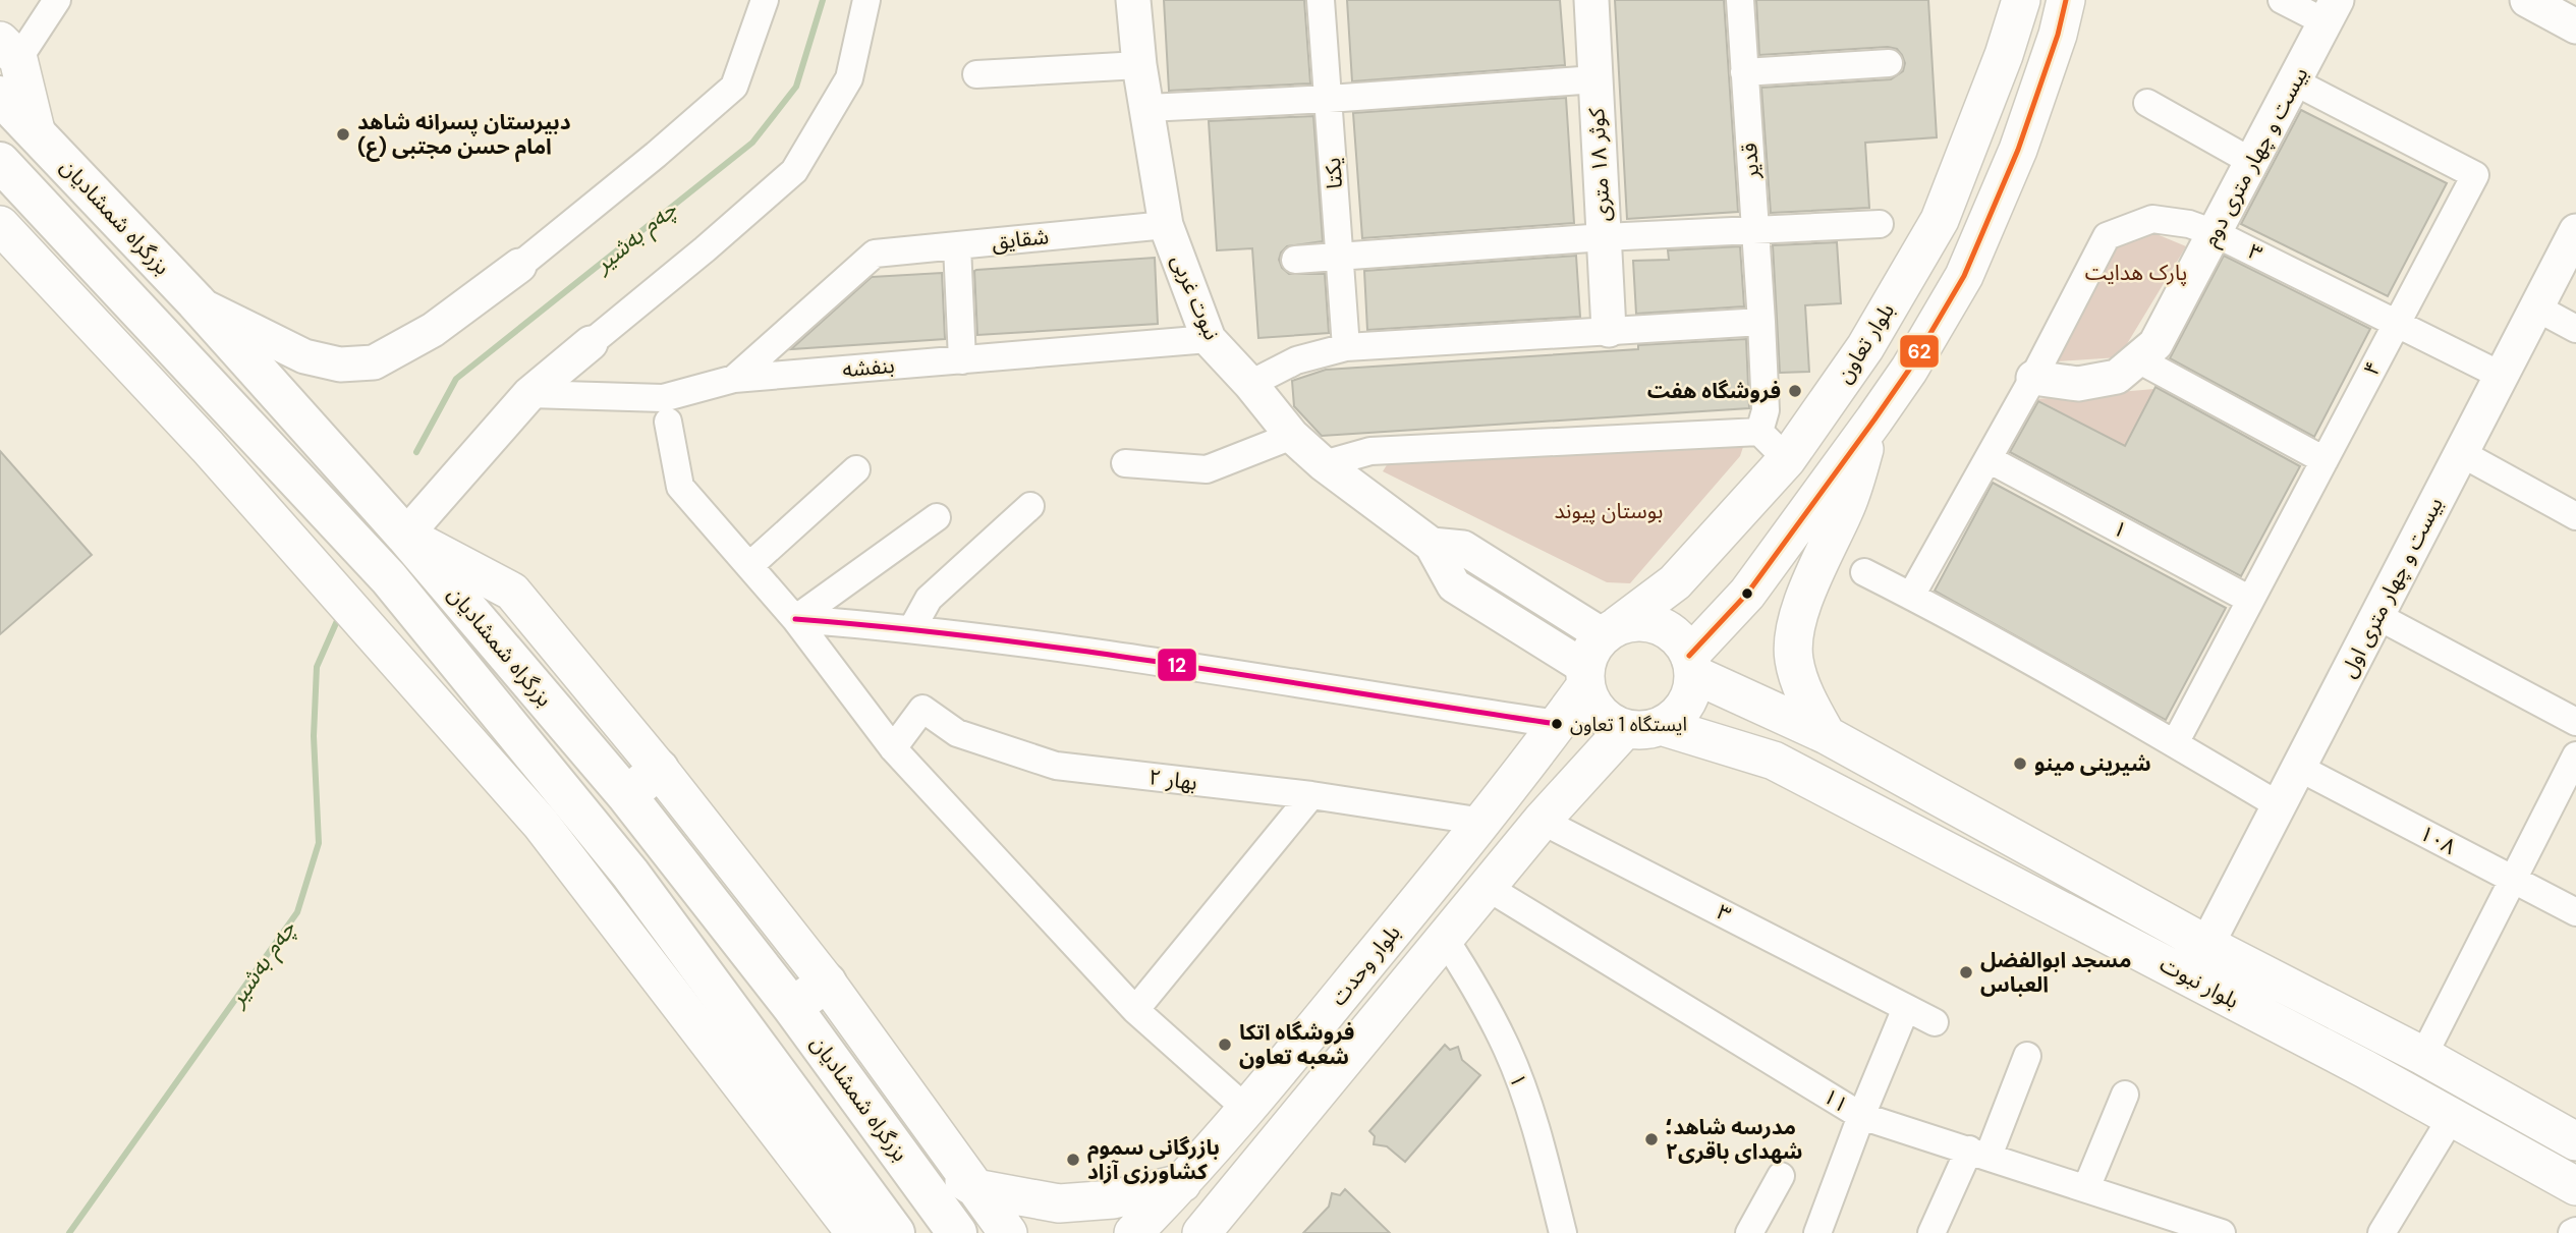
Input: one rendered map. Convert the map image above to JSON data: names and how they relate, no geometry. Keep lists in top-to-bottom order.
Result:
{
  "streets": {
    "highway": ["بزرگراه شمشادیان"],
    "main road": ["بلوار تعاون", "بلوار وحدت", "بلوار نبوت"],
    "street": [
      "بیست و چهار متری دوم",
      "قدیر",
      "کوثر ۱۸ متری",
      "یکتا",
      "شقایق",
      "۳",
      "نبوت غربی",
      "بنفشه",
      "۴",
      "۱",
      "بیست و چهار متری اول",
      "بهار ۲",
      "۱۰۸",
      "۱۱"
    ]
  },
  "crossings": [
    ["بیست و چهار متری دوم", "۳"],
    ["بیست و چهار متری دوم", "۴"],
    ["شقایق", "نبوت غربی"],
    ["شقایق", "بنفشه"],
    ["۳", "۴"],
    ["۳", "۱"],
    ["۳", "بیست و چهار متری اول"],
    ["۳", "بلوار وحدت"],
    ["نبوت غربی", "بلوار تعاون"],
    ["نبوت غربی", "بنفشه"],
    ["نبوت غربی", "بلوار وحدت"],
    ["نبوت غربی", "بلوار نبوت"],
    ["بلوار تعاون", "بلوار وحدت"],
    ["بلوار تعاون", "بلوار نبوت"],
    ["۴", "۱"],
    ["۱", "بلوار وحدت"],
    ["بیست و چهار متری اول", "۱۰۸"],
    ["بیست و چهار متری اول", "بلوار نبوت"],
    ["بهار ۲", "بلوار وحدت"],
    ["بلوار وحدت", "بلوار نبوت"],
    ["بلوار وحدت", "۱۱"]
  ],
  "water": ["چەم بەشیر"],
  "parks": ["پارک‌ هدایت", "بوستان پیوند"],
  "places": [
    "دبیرستان پسرانه شاهد امام حسن مجتبی (ع)",
    "فروشگاه هفت",
    "ایستگاه 1 تعاون",
    "شیرینی مینو",
    "مسجد ابوالفضل العباس",
    "فروشگاه اتکا شعبه تعاون",
    "مدرسه شاهد؛ شهدای باقری۲",
    "بازرگانی سموم کشاورزی آزاد"
  ],
  "lines": ["transit line 62", "transit line 12"]
}
